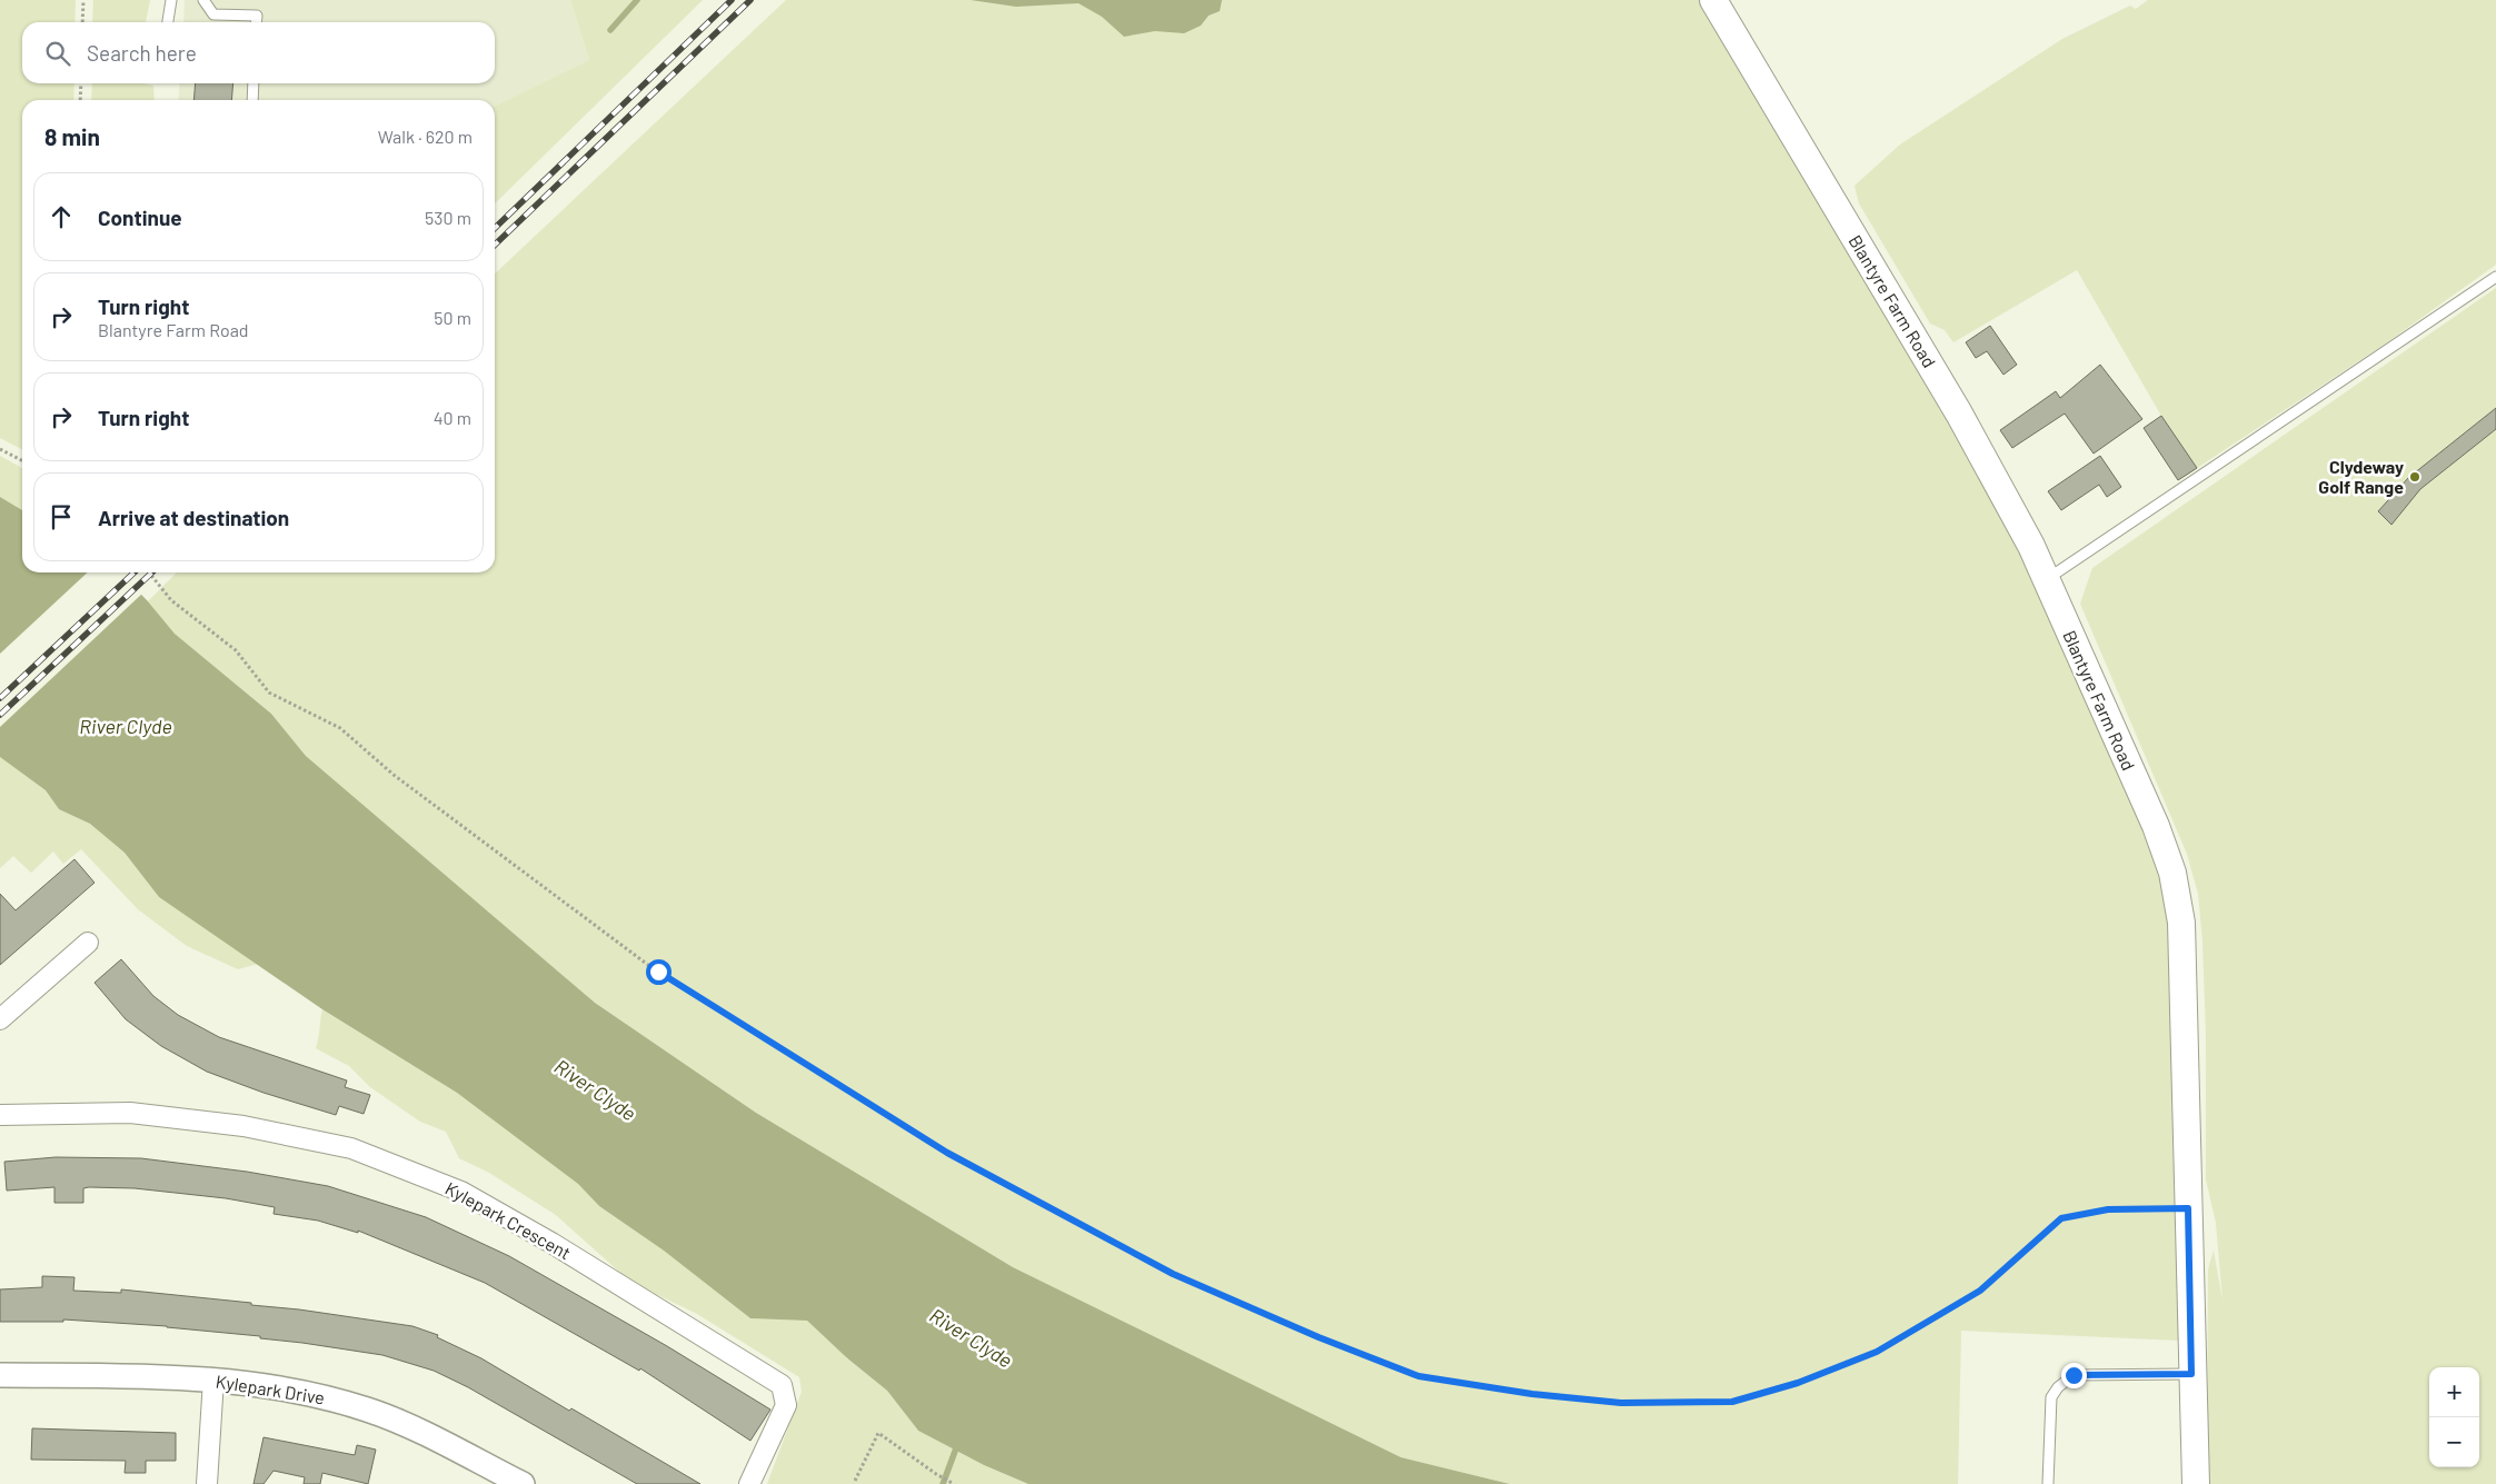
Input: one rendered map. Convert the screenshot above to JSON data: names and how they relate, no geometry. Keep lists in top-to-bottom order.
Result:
{
  "streets": {
    "main road": ["Blantyre Farm Road"],
    "street": ["Kylepark Crescent", "Kylepark Drive"]
  },
  "water": ["River Clyde"],
  "places": ["Clydeway Golf Range"],
  "page": {
    "search": "Search here",
    "heading": ["8 min", "Walk · 620 m"],
    "list": [
      ["Continue", "530 m"],
      ["Turn right", "Blantyre Farm Road", "50 m"],
      ["Turn right", "40 m"],
      "Arrive at destination"
    ],
    "map_buttons": ["+", "−"]
  }
}
